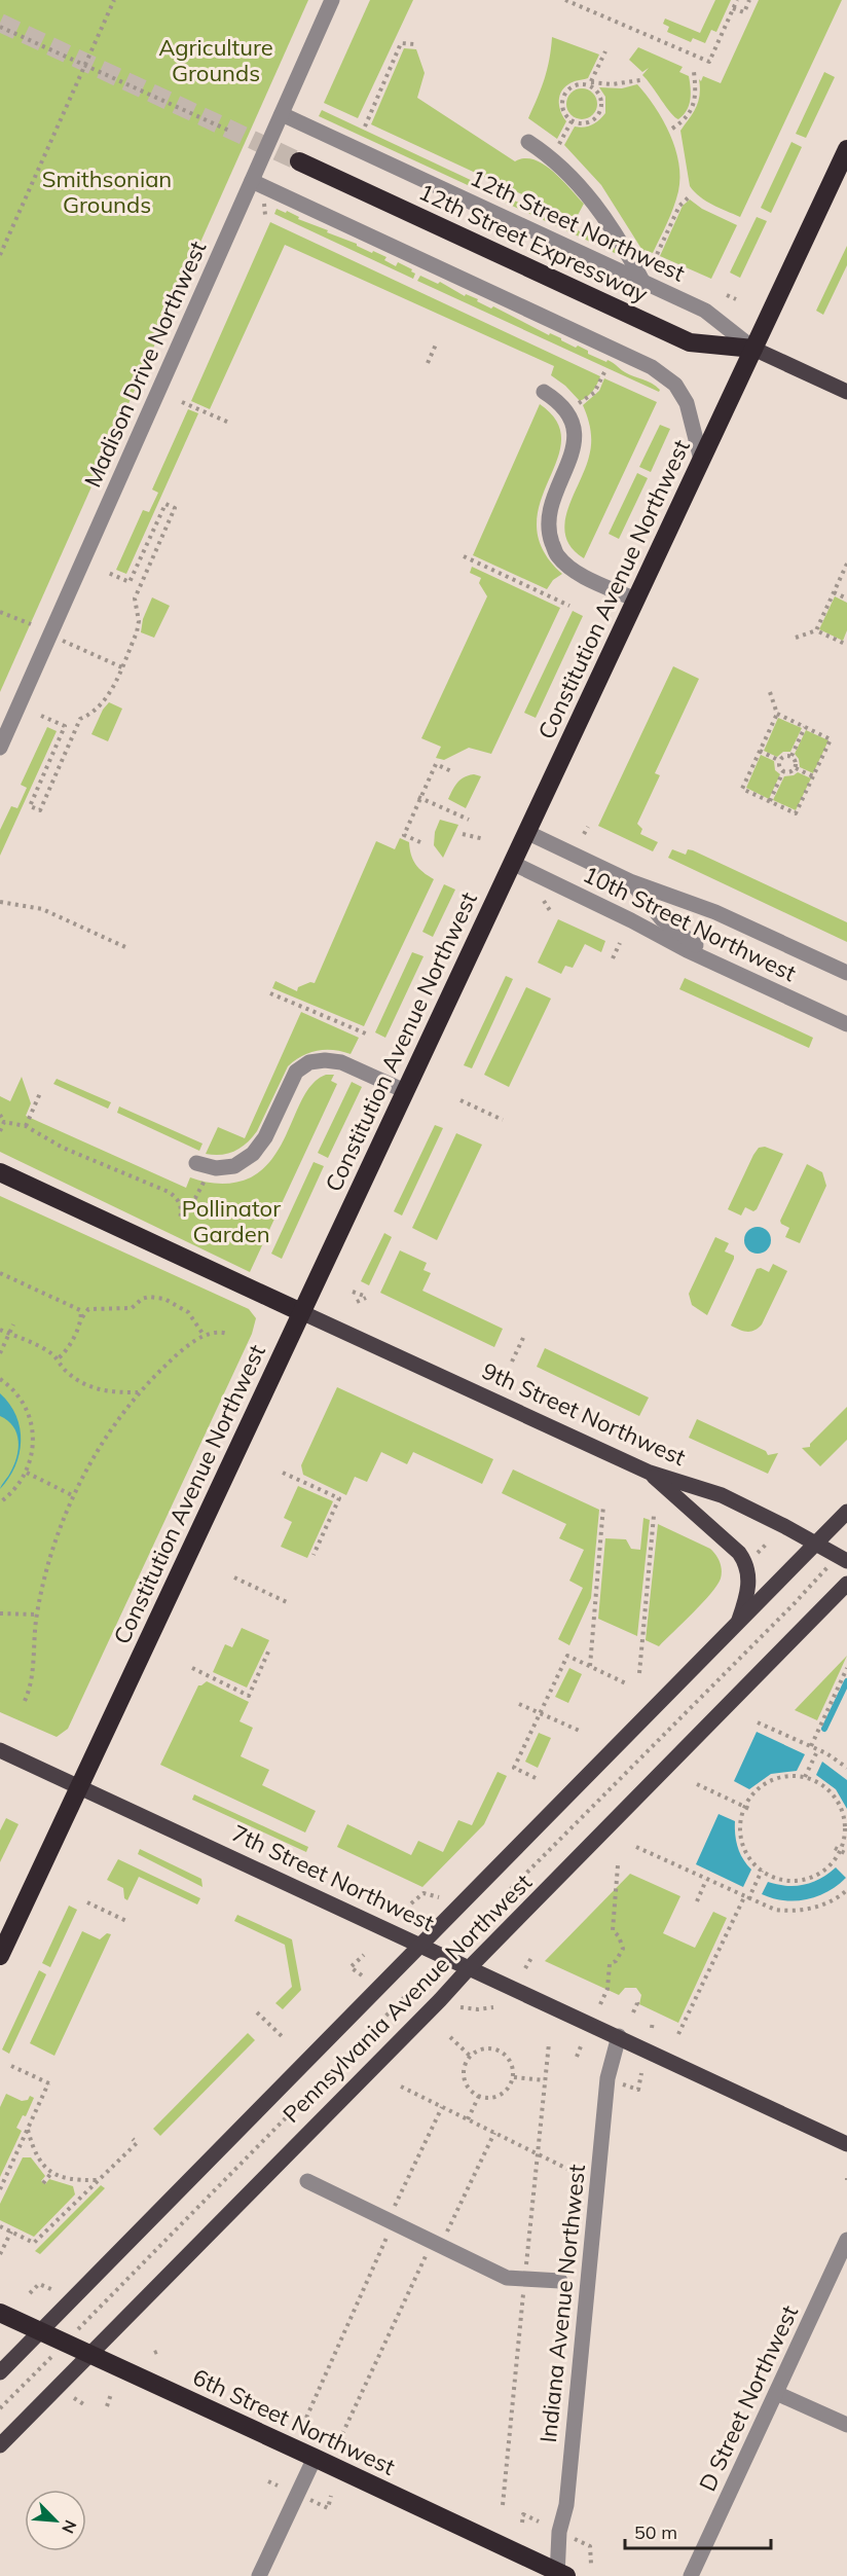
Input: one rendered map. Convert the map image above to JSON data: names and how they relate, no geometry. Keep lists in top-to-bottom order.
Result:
{
  "streets": {
    "highway": ["12th Street Expressway", "Constitution Avenue Northwest", "6th Street Northwest"],
    "main road": [
      "12th Street Northwest",
      "9th Street Northwest",
      "7th Street Northwest",
      "Pennsylvania Avenue Northwest"
    ],
    "street": [
      "Madison Drive Northwest",
      "10th Street Northwest",
      "Indiana Avenue Northwest",
      "D Street Northwest"
    ]
  },
  "crossings": [
    ["12th Street Northwest", "12th Street Expressway"],
    ["12th Street Northwest", "Madison Drive Northwest"],
    ["12th Street Northwest", "Constitution Avenue Northwest"],
    ["12th Street Expressway", "Constitution Avenue Northwest"],
    ["Constitution Avenue Northwest", "10th Street Northwest"],
    ["Constitution Avenue Northwest", "9th Street Northwest"],
    ["Constitution Avenue Northwest", "7th Street Northwest"],
    ["9th Street Northwest", "Pennsylvania Avenue Northwest"],
    ["7th Street Northwest", "Pennsylvania Avenue Northwest"],
    ["7th Street Northwest", "Indiana Avenue Northwest"],
    ["Pennsylvania Avenue Northwest", "6th Street Northwest"],
    ["Indiana Avenue Northwest", "6th Street Northwest"]
  ],
  "parks": ["Agriculture Grounds", "Smithsonian Grounds", "Pollinator Garden"],
  "scale_bar": "50 m",
  "north": "bottom right"
}
